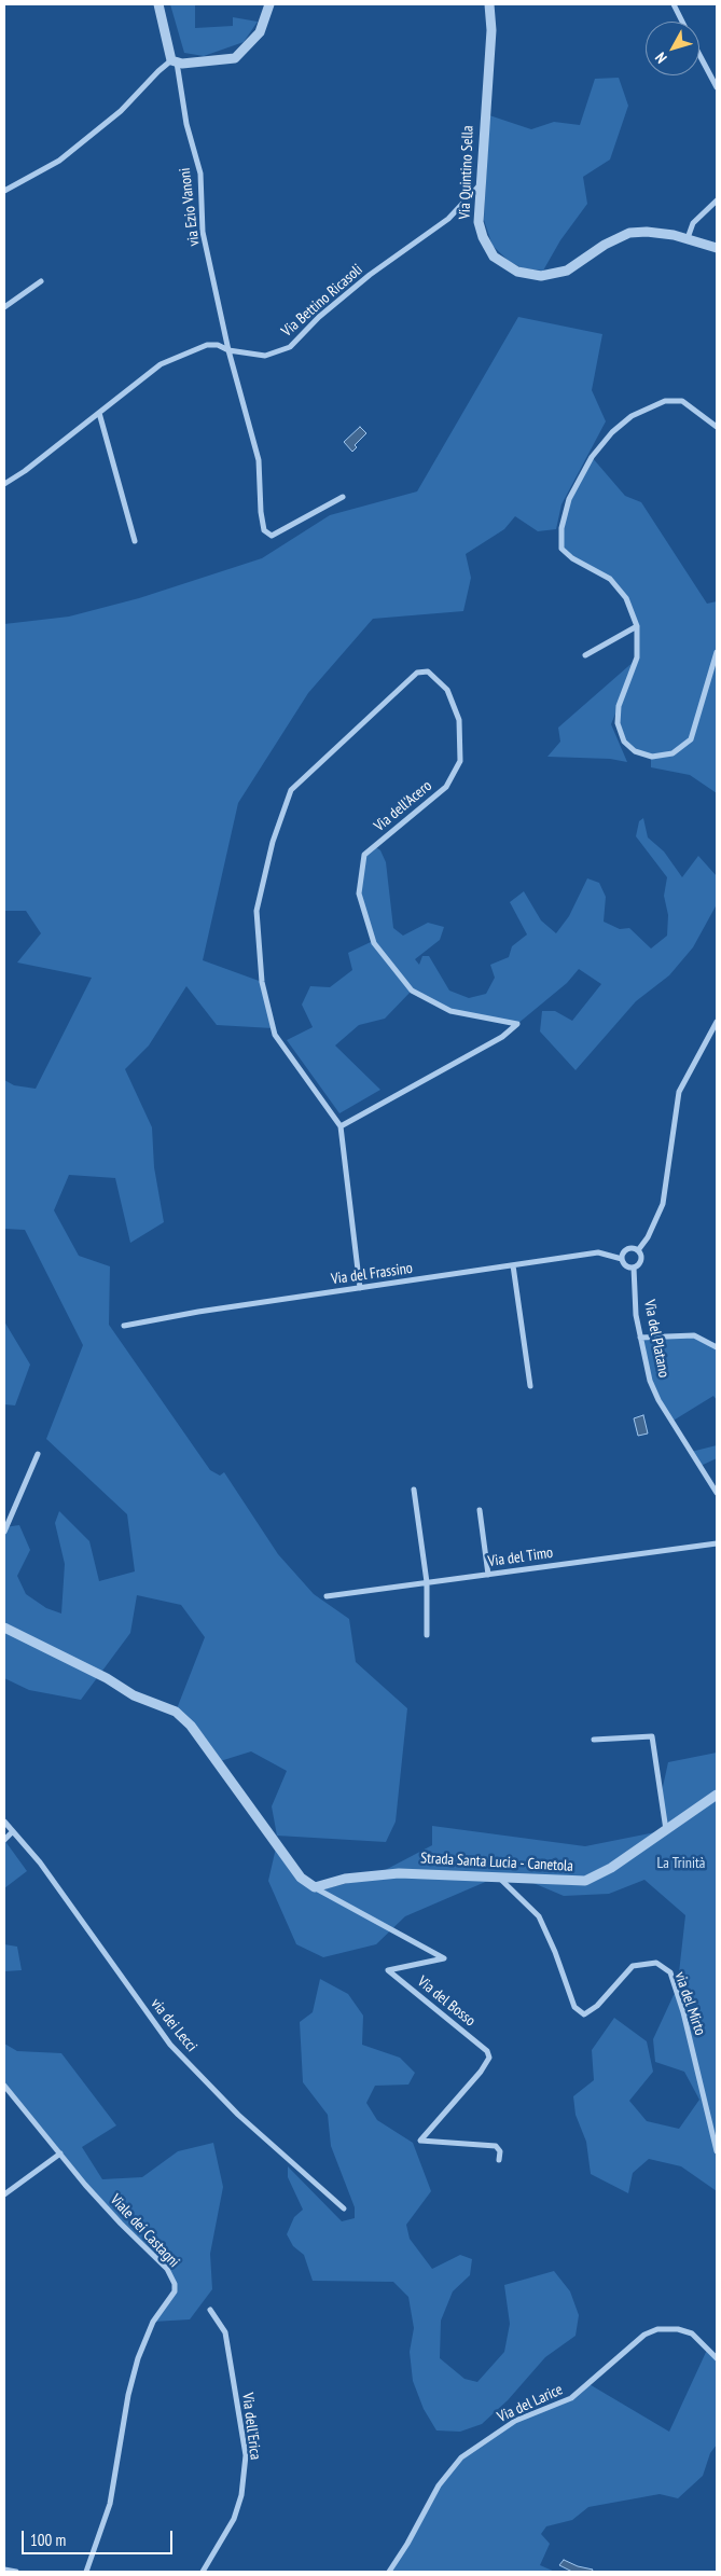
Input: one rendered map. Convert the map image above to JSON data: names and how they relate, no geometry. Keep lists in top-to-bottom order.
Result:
{
  "streets": {
    "street": [
      "Via Quintino Sella",
      "via Ezio Vanoni",
      "Via Bettino Ricasoli",
      "Via dell'Acero",
      "Via del Frassino",
      "Via del Platano",
      "Via del Timo",
      "Strada Santa Lucia - Canetola",
      "Via del Bosso",
      "via del Mirto",
      "via dei Lecci",
      "Viale dei Castagni",
      "Via del Larice",
      "Via dell'Erica"
    ]
  },
  "crossings": [
    ["Via Quintino Sella", "Via Bettino Ricasoli"],
    ["via Ezio Vanoni", "Via Bettino Ricasoli"],
    ["Via dell'Acero", "Via del Frassino"],
    ["Via del Frassino", "Via del Platano"],
    ["Strada Santa Lucia - Canetola", "Via del Bosso"],
    ["Strada Santa Lucia - Canetola", "via del Mirto"]
  ],
  "parks": ["La Trinità"],
  "scale_bar": "100 m",
  "north": "bottom left"
}
